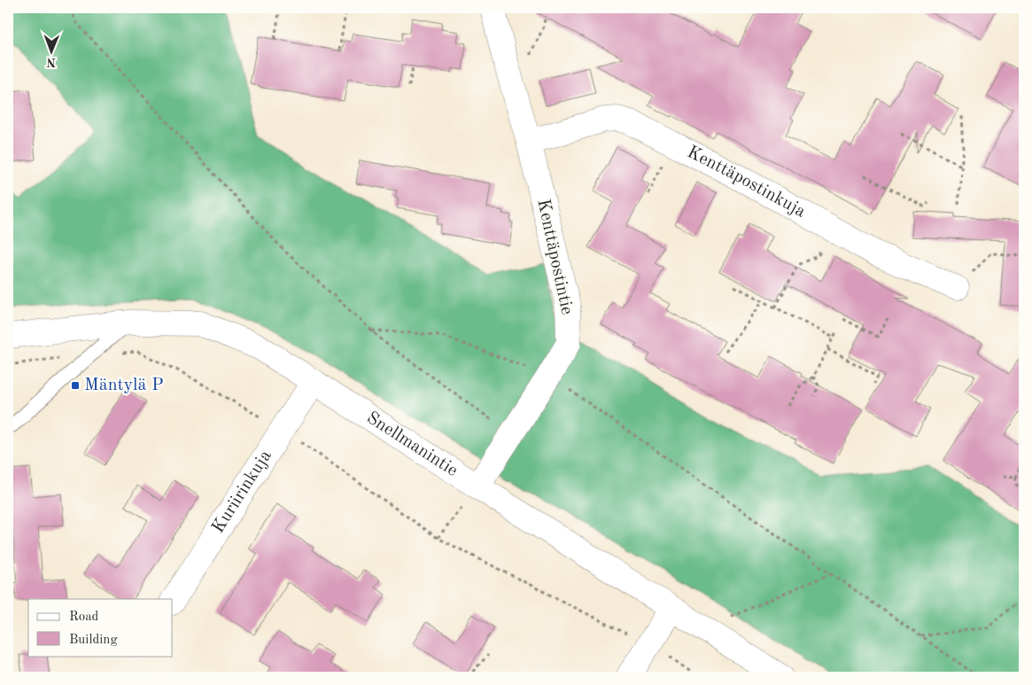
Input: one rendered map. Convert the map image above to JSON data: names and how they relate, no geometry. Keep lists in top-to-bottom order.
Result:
{
  "streets": {
    "street": [
      "Kenttäpostinkuja",
      "Kenttäpostintie",
      "Snellmanintie",
      "Kuriirinkuja"
    ]
  },
  "crossings": [
    ["Kenttäpostinkuja", "Kenttäpostintie"],
    ["Kenttäpostintie", "Snellmanintie"],
    ["Snellmanintie", "Kuriirinkuja"]
  ],
  "places": {
    "transit": ["Mäntylä P"]
  },
  "legend": ["Road", "Building"],
  "north": "bottom"
}
